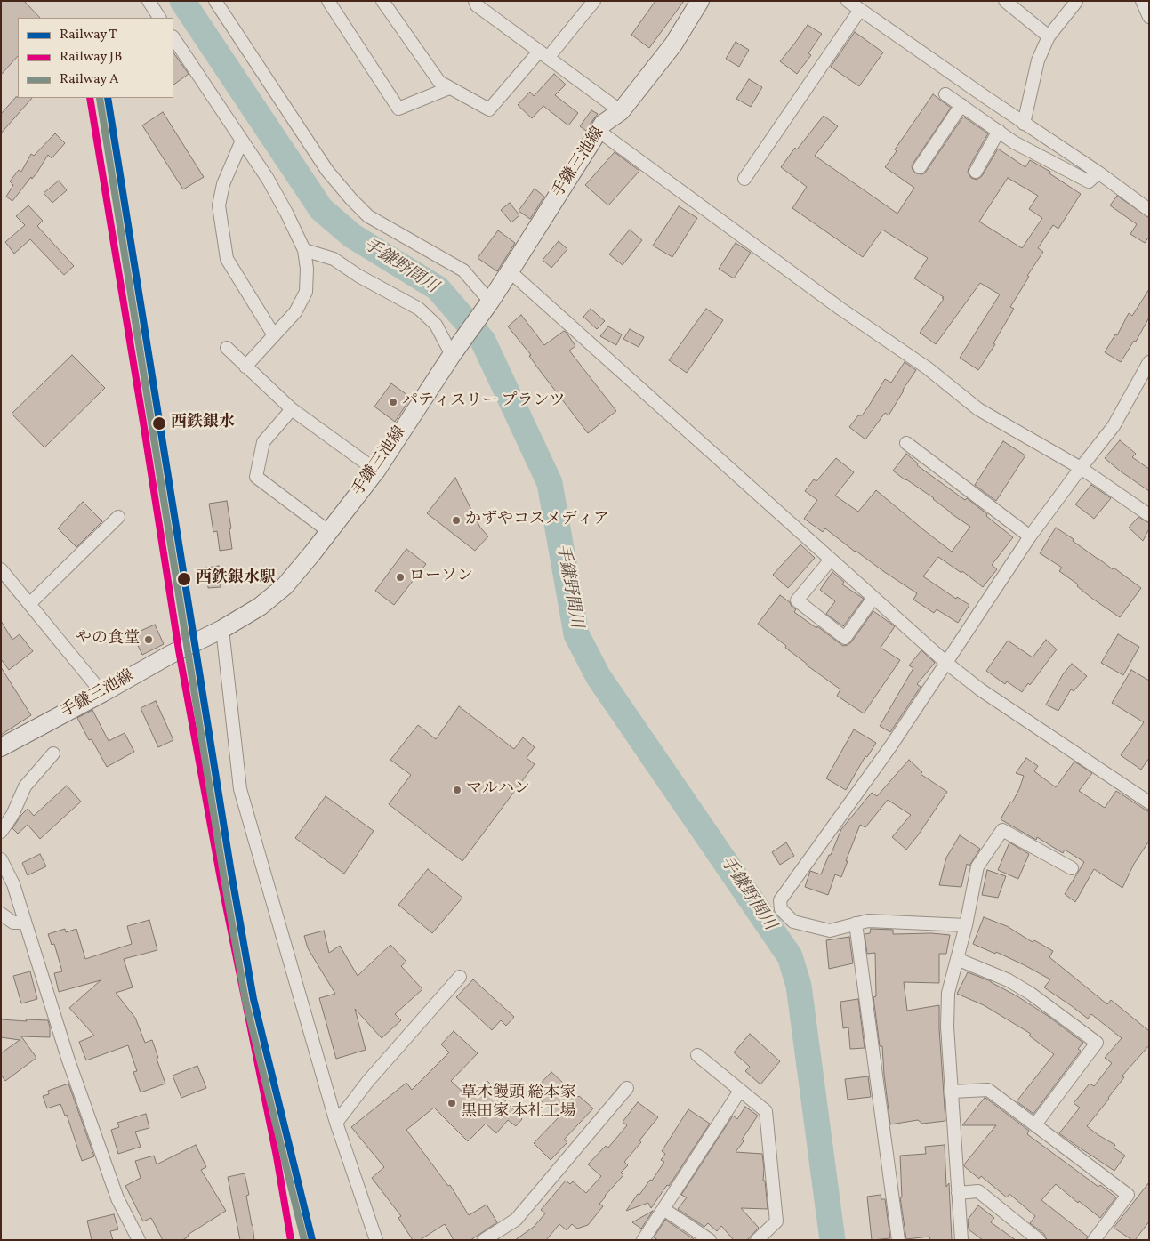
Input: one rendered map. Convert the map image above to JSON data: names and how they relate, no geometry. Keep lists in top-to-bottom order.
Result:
{
  "streets": {
    "main road": ["手鎌三池線"]
  },
  "water": ["手鎌野間川"],
  "places": [
    "パティスリー プランツ",
    "西鉄銀水",
    "かずやコスメディア",
    "ローソン",
    "西鉄銀水駅",
    "やの食堂",
    "マルハン",
    "草木饅頭 総本家 黒田家 本社工場"
  ],
  "lines": ["rail line T", "rail line JB", "rail line A"],
  "legend": ["Railway T", "Railway JB", "Railway A"]
}
